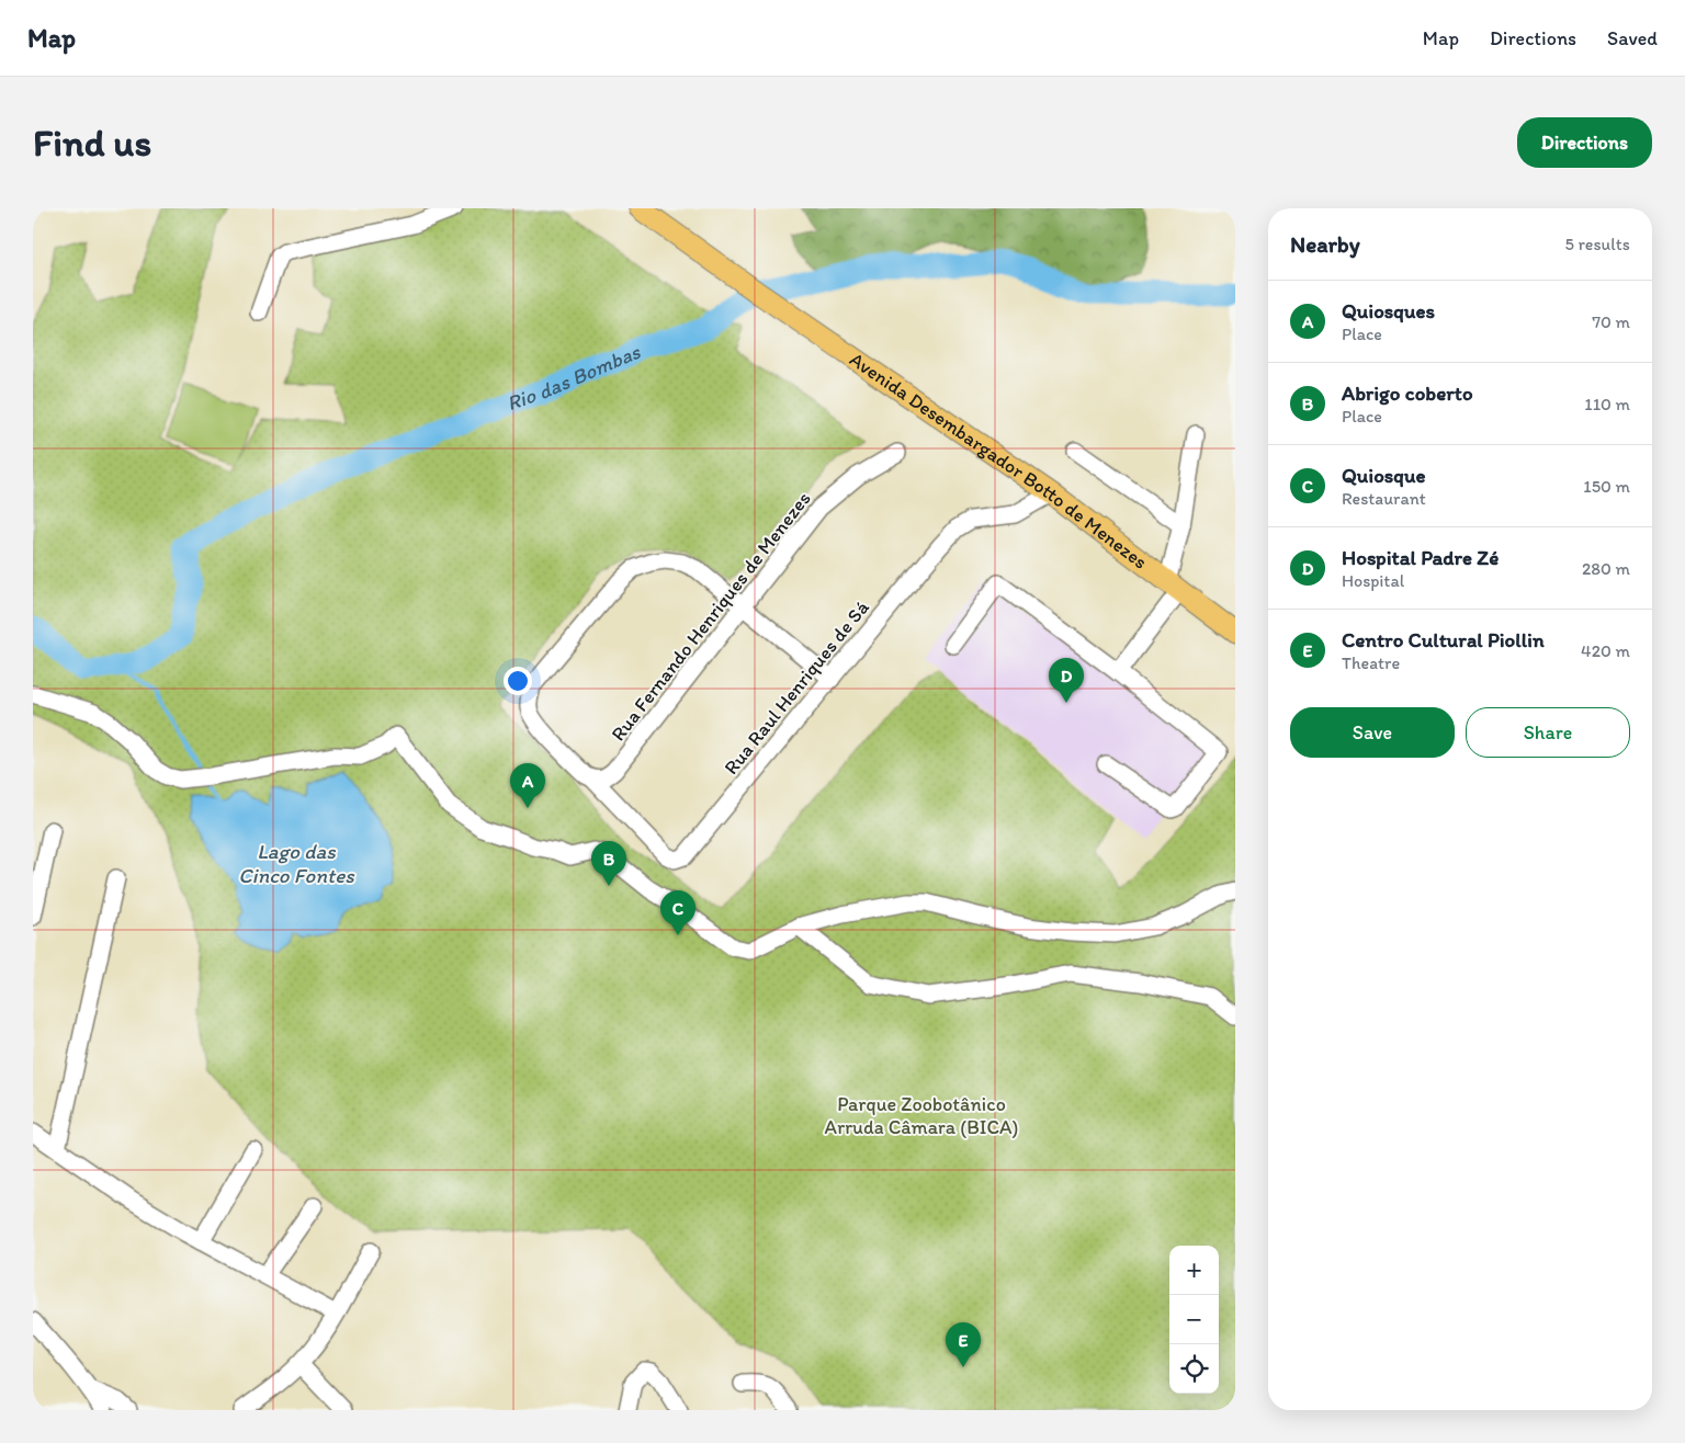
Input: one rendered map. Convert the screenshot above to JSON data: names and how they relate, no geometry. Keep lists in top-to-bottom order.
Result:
{
  "streets": {
    "main road": ["Avenida Desembargador Botto de Menezes"],
    "street": ["Rua Fernando Henriques de Menezes", "Rua Raul Henriques de Sá"]
  },
  "crossings": [
    ["Avenida Desembargador Botto de Menezes", "Rua Raul Henriques de Sá"],
    ["Rua Fernando Henriques de Menezes", "Rua Raul Henriques de Sá"]
  ],
  "water": ["Rio das Bombas", "Lago das Cinco Fontes"],
  "parks": ["Parque Zoobotânico Arruda Câmara (BICA)"],
  "page": {
    "header": "Map",
    "nav": ["Map", "Directions", "Saved"],
    "buttons": [
      "Directions",
      ["Save", "Share"]
    ],
    "title": "Find us",
    "heading": ["Nearby", "5 results"],
    "list": [
      {
        "mark": "A",
        "name": "Quiosques",
        "note": "Place",
        "value": "70 m"
      },
      {
        "mark": "B",
        "name": "Abrigo coberto",
        "note": "Place",
        "value": "110 m"
      },
      {
        "mark": "C",
        "name": "Quiosque",
        "note": "Restaurant",
        "value": "150 m"
      },
      {
        "mark": "D",
        "name": "Hospital Padre Zé",
        "note": "Hospital",
        "value": "280 m"
      },
      {
        "mark": "E",
        "name": "Centro Cultural Piollin",
        "note": "Theatre",
        "value": "420 m"
      }
    ],
    "pins": [
      "D",
      "A",
      "B",
      "C",
      "E"
    ],
    "map_buttons": ["+", "−"]
  }
}
